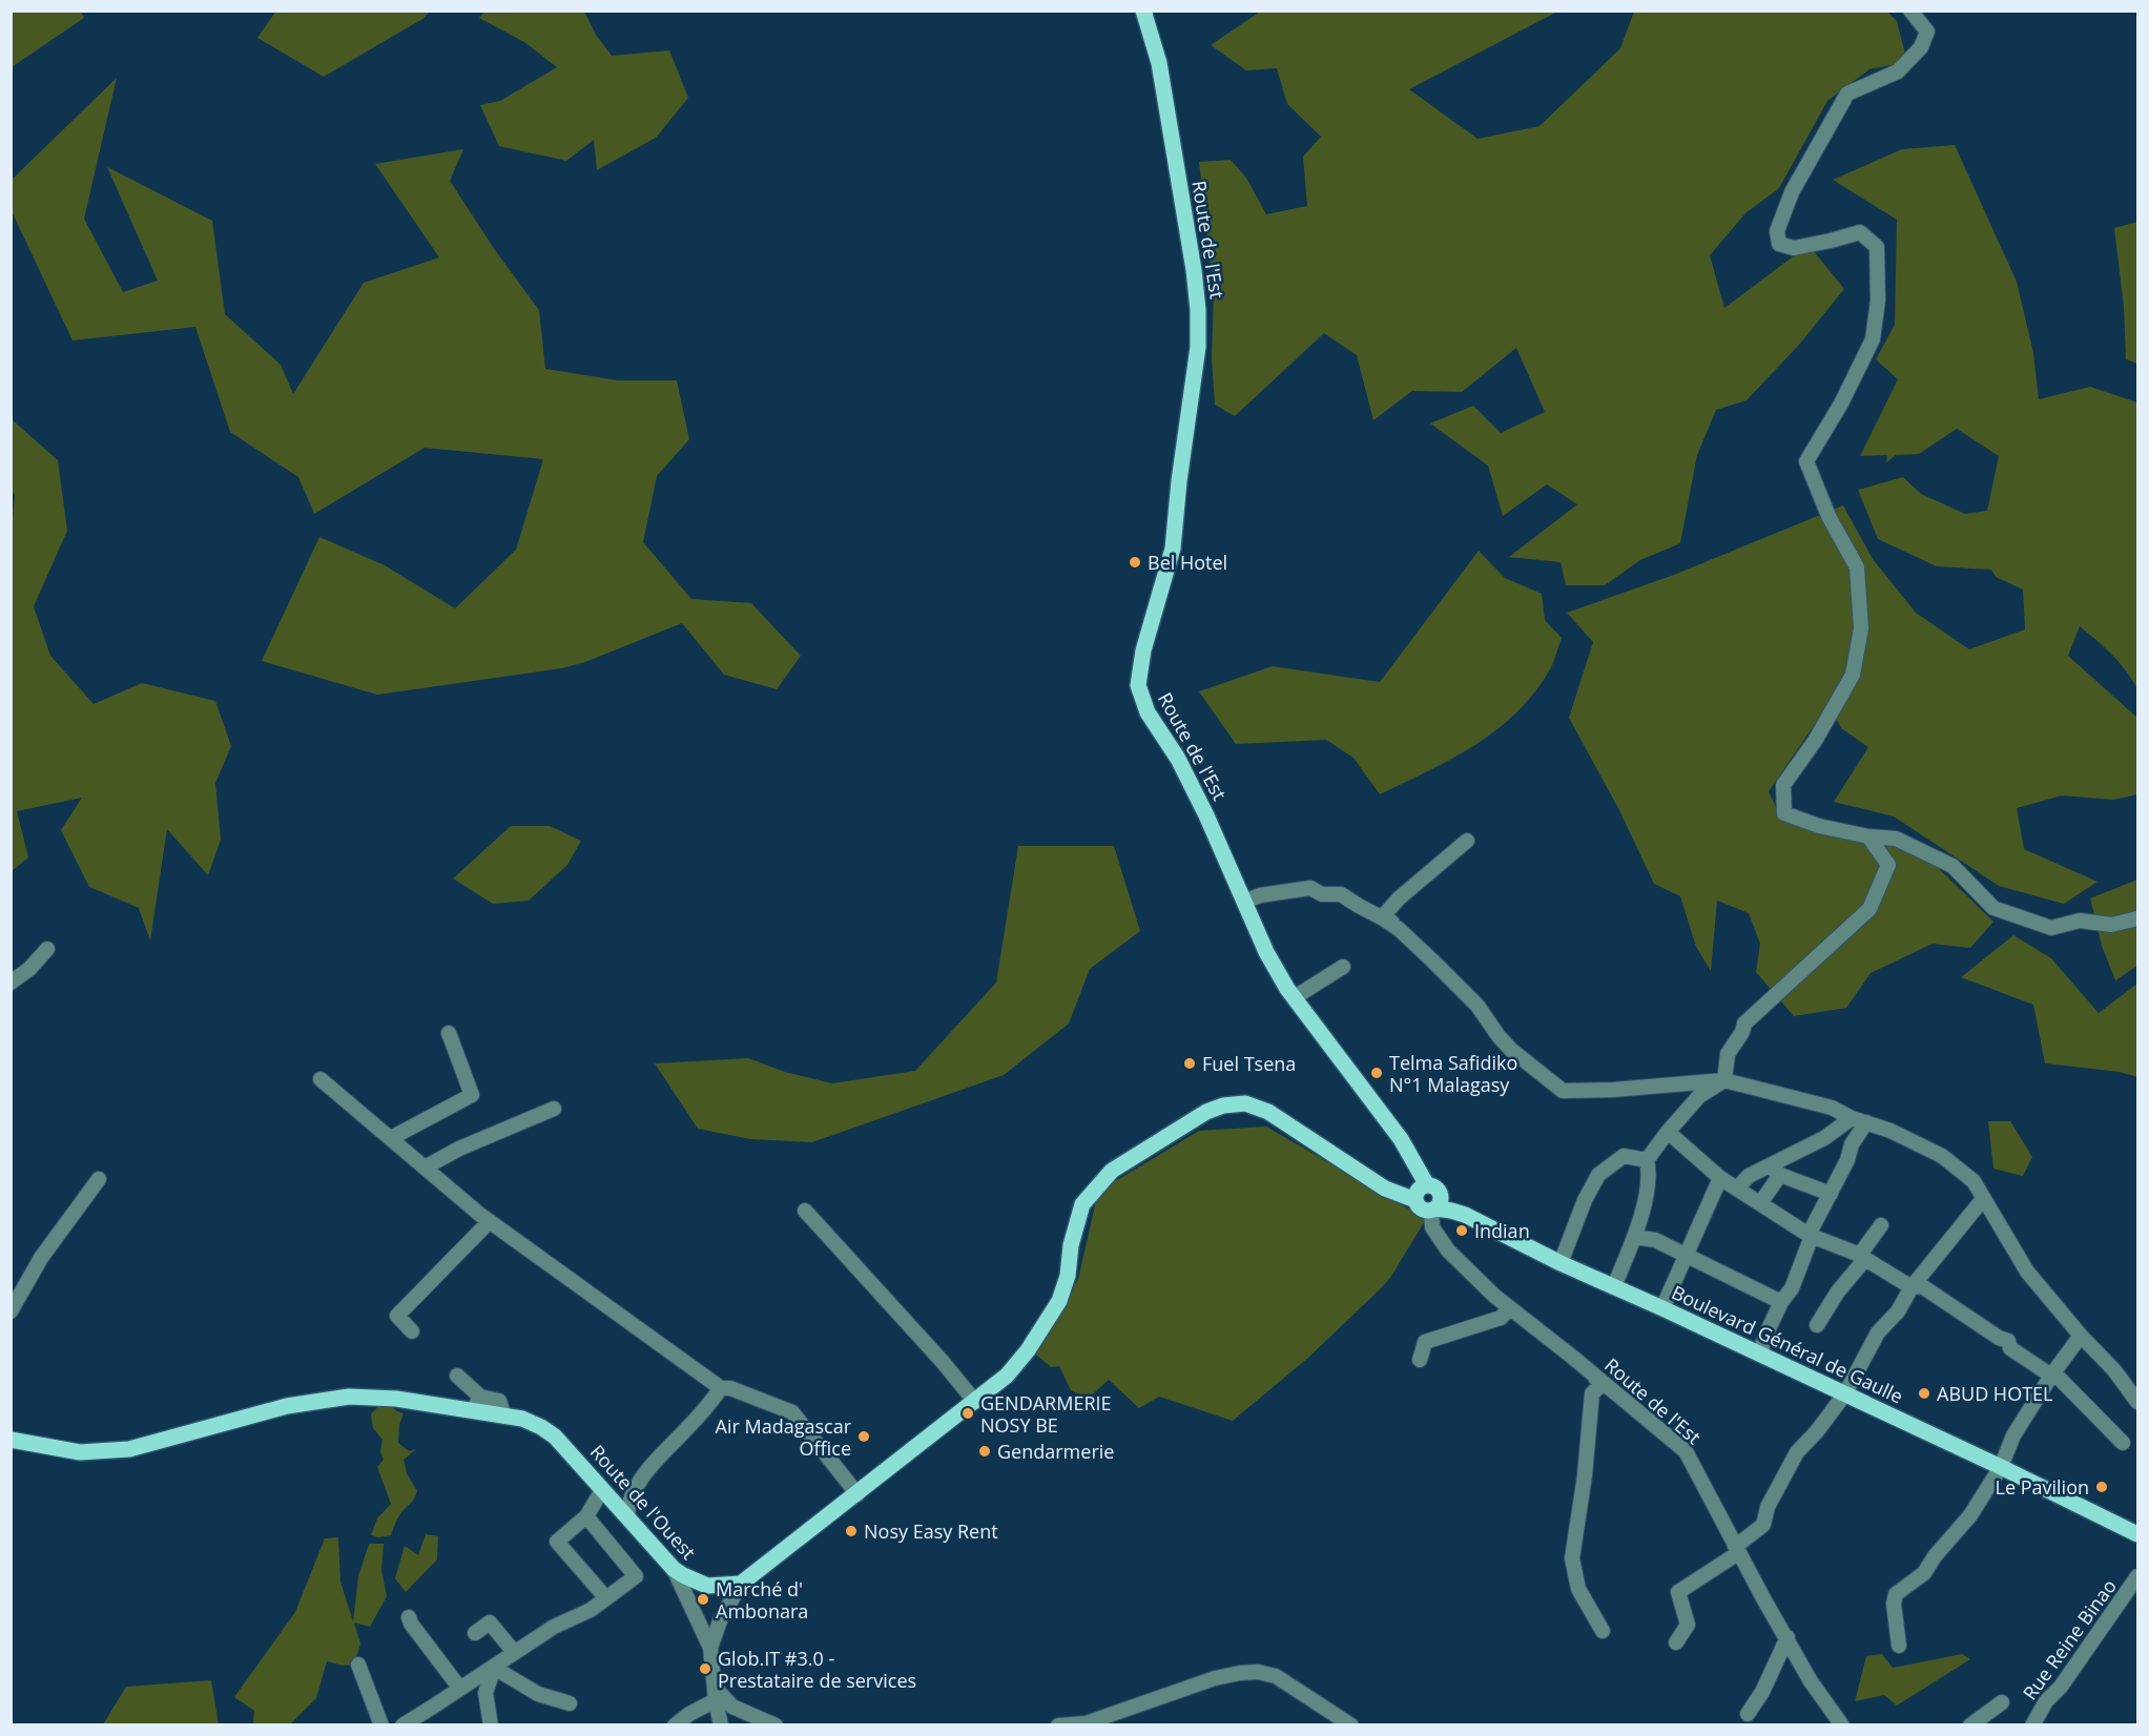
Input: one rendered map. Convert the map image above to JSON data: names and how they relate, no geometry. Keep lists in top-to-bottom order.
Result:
{
  "streets": {
    "main road": ["Route de l'Est", "Boulevard Général de Gaulle", "Route de l'Ouest"],
    "street": ["Rue Reine Binao"]
  },
  "crossings": [
    ["Route de l'Est", "Boulevard Général de Gaulle"]
  ],
  "places": [
    "Bel Hotel",
    "Fuel Tsena",
    "Telma Safidiko N°1 Malagasy",
    "Indian",
    "ABUD HOTEL",
    "GENDARMERIE NOSY BE",
    "Air Madagascar Office",
    "Gendarmerie",
    "Le Pavilion",
    "Nosy Easy Rent",
    "Marché d' Ambonara",
    "Glob.IT #3.0 - Prestataire de services"
  ]
}
